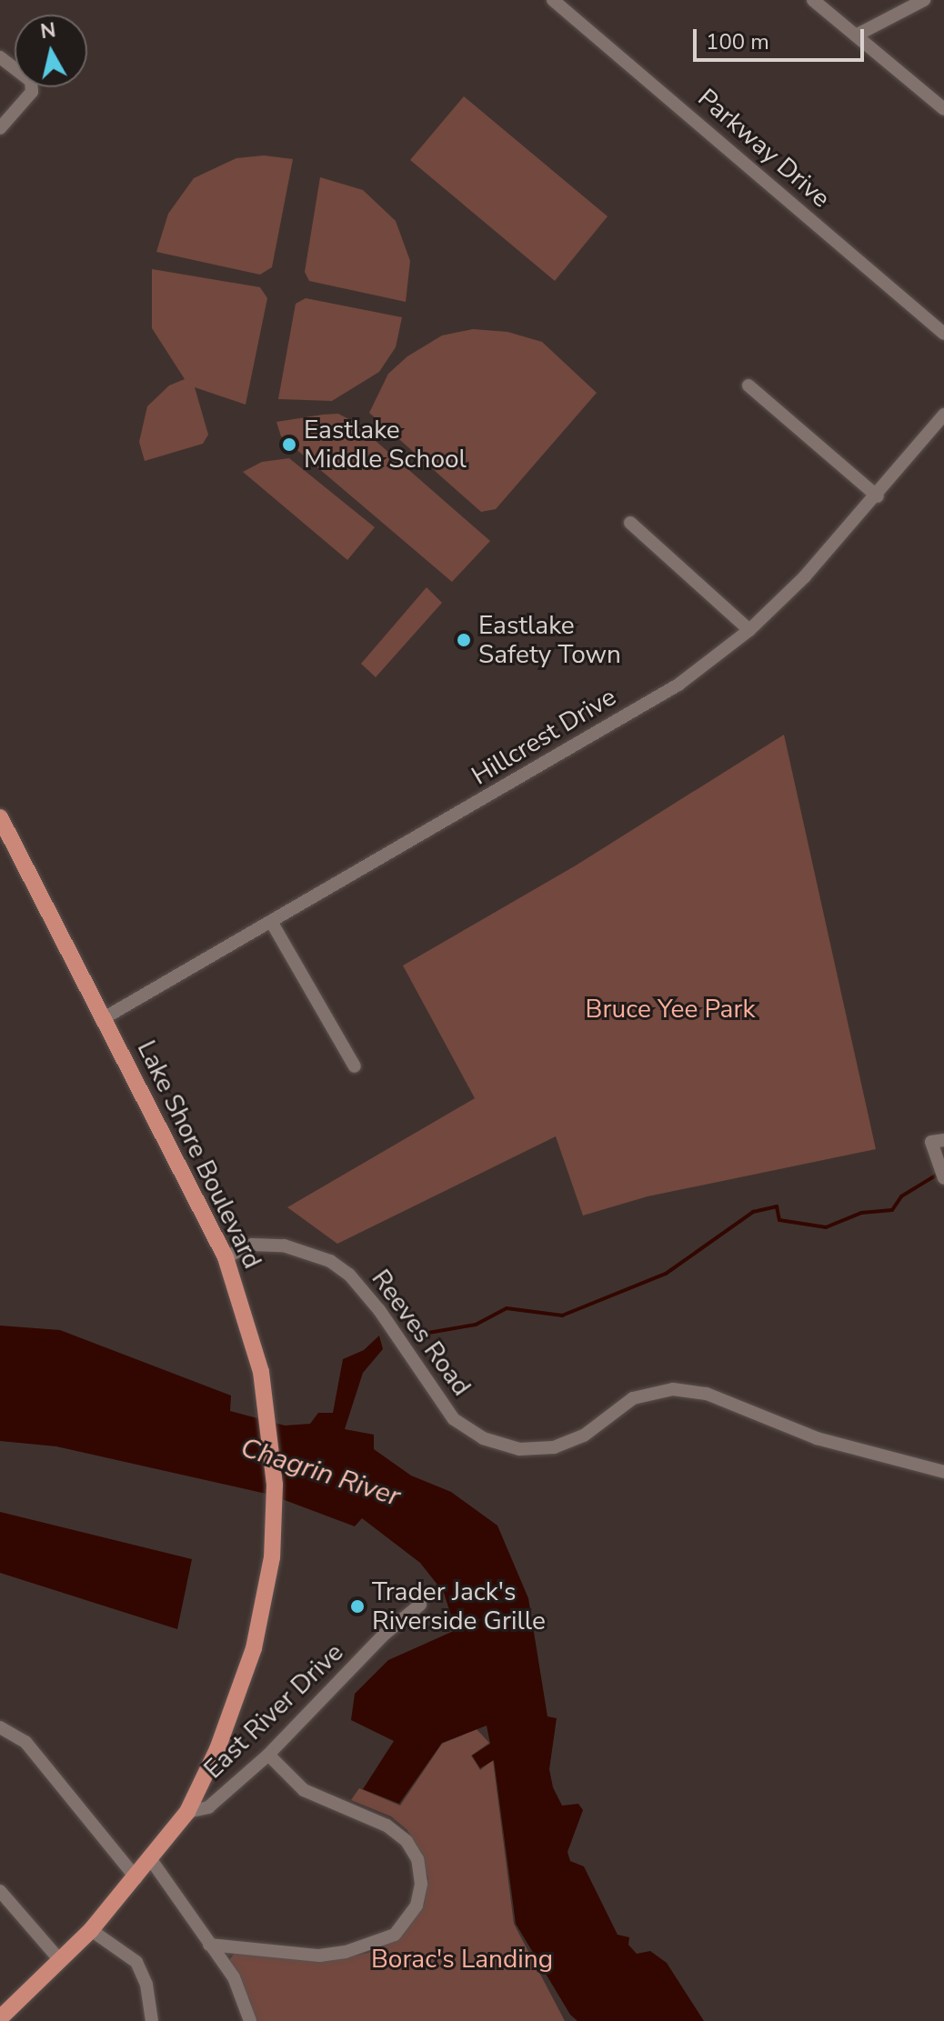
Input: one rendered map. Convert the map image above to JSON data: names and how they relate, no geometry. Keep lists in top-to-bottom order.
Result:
{
  "streets": {
    "main road": ["Lake Shore Boulevard"],
    "street": [
      "Parkway Drive",
      "Hillcrest Drive",
      "Reeves Road",
      "East River Drive"
    ]
  },
  "crossings": [
    ["Hillcrest Drive", "Lake Shore Boulevard"],
    ["Lake Shore Boulevard", "Reeves Road"],
    ["Lake Shore Boulevard", "East River Drive"]
  ],
  "water": ["Chagrin River"],
  "parks": ["Bruce Yee Park", "Borac's Landing"],
  "places": ["Eastlake Middle School", "Eastlake Safety Town", "Trader Jack's Riverside Grille"],
  "scale_bar": "100 m",
  "north": "top"
}
